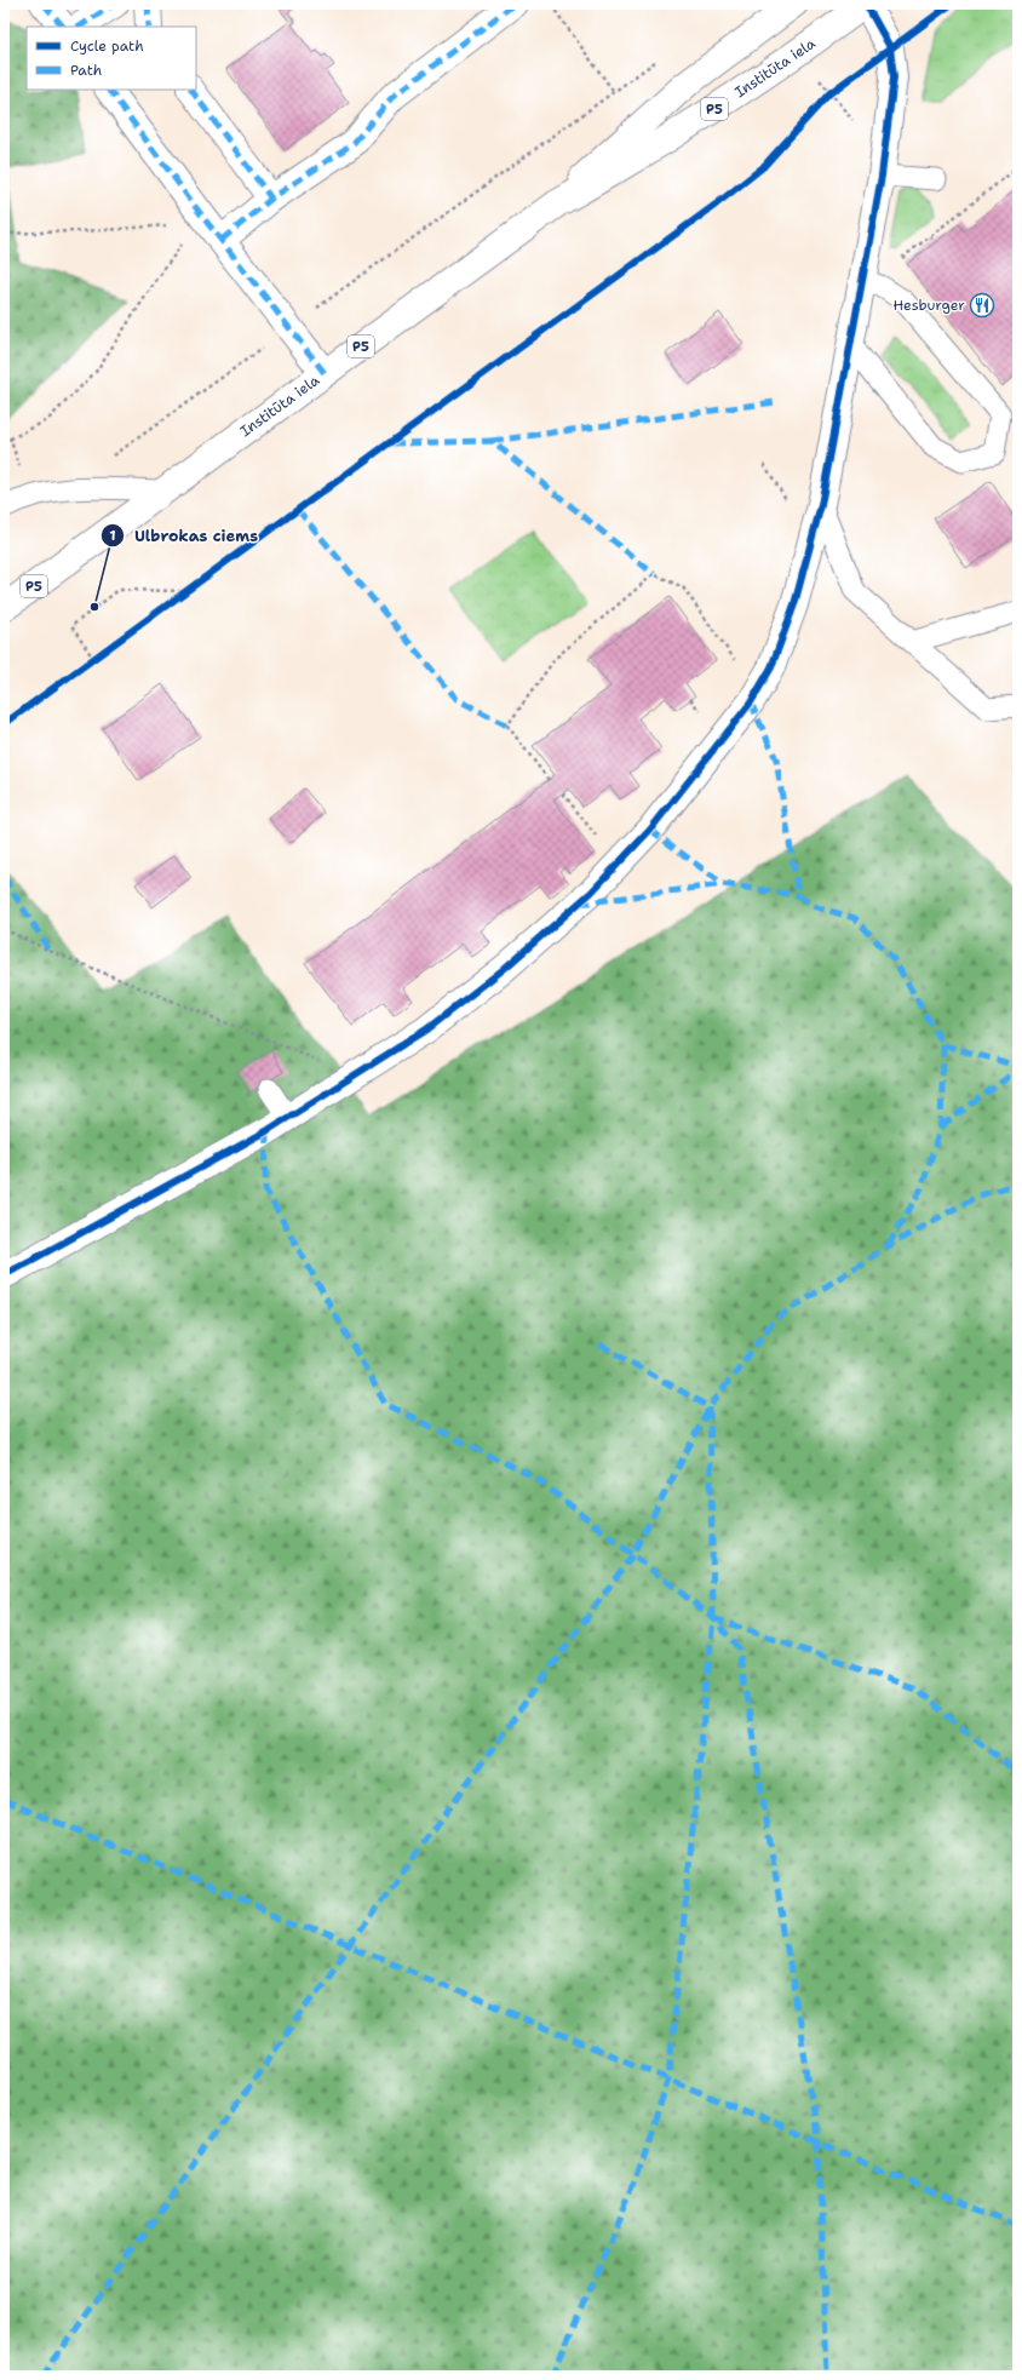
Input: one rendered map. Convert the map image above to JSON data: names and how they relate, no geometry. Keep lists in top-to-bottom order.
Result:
{
  "streets": {
    "street": ["Institūta iela", "P5"]
  },
  "places": {
    "restaurant": ["Hesburger"],
    "other": ["Ulbrokas ciems"]
  },
  "legend": ["Cycle path", "Path"]
}
